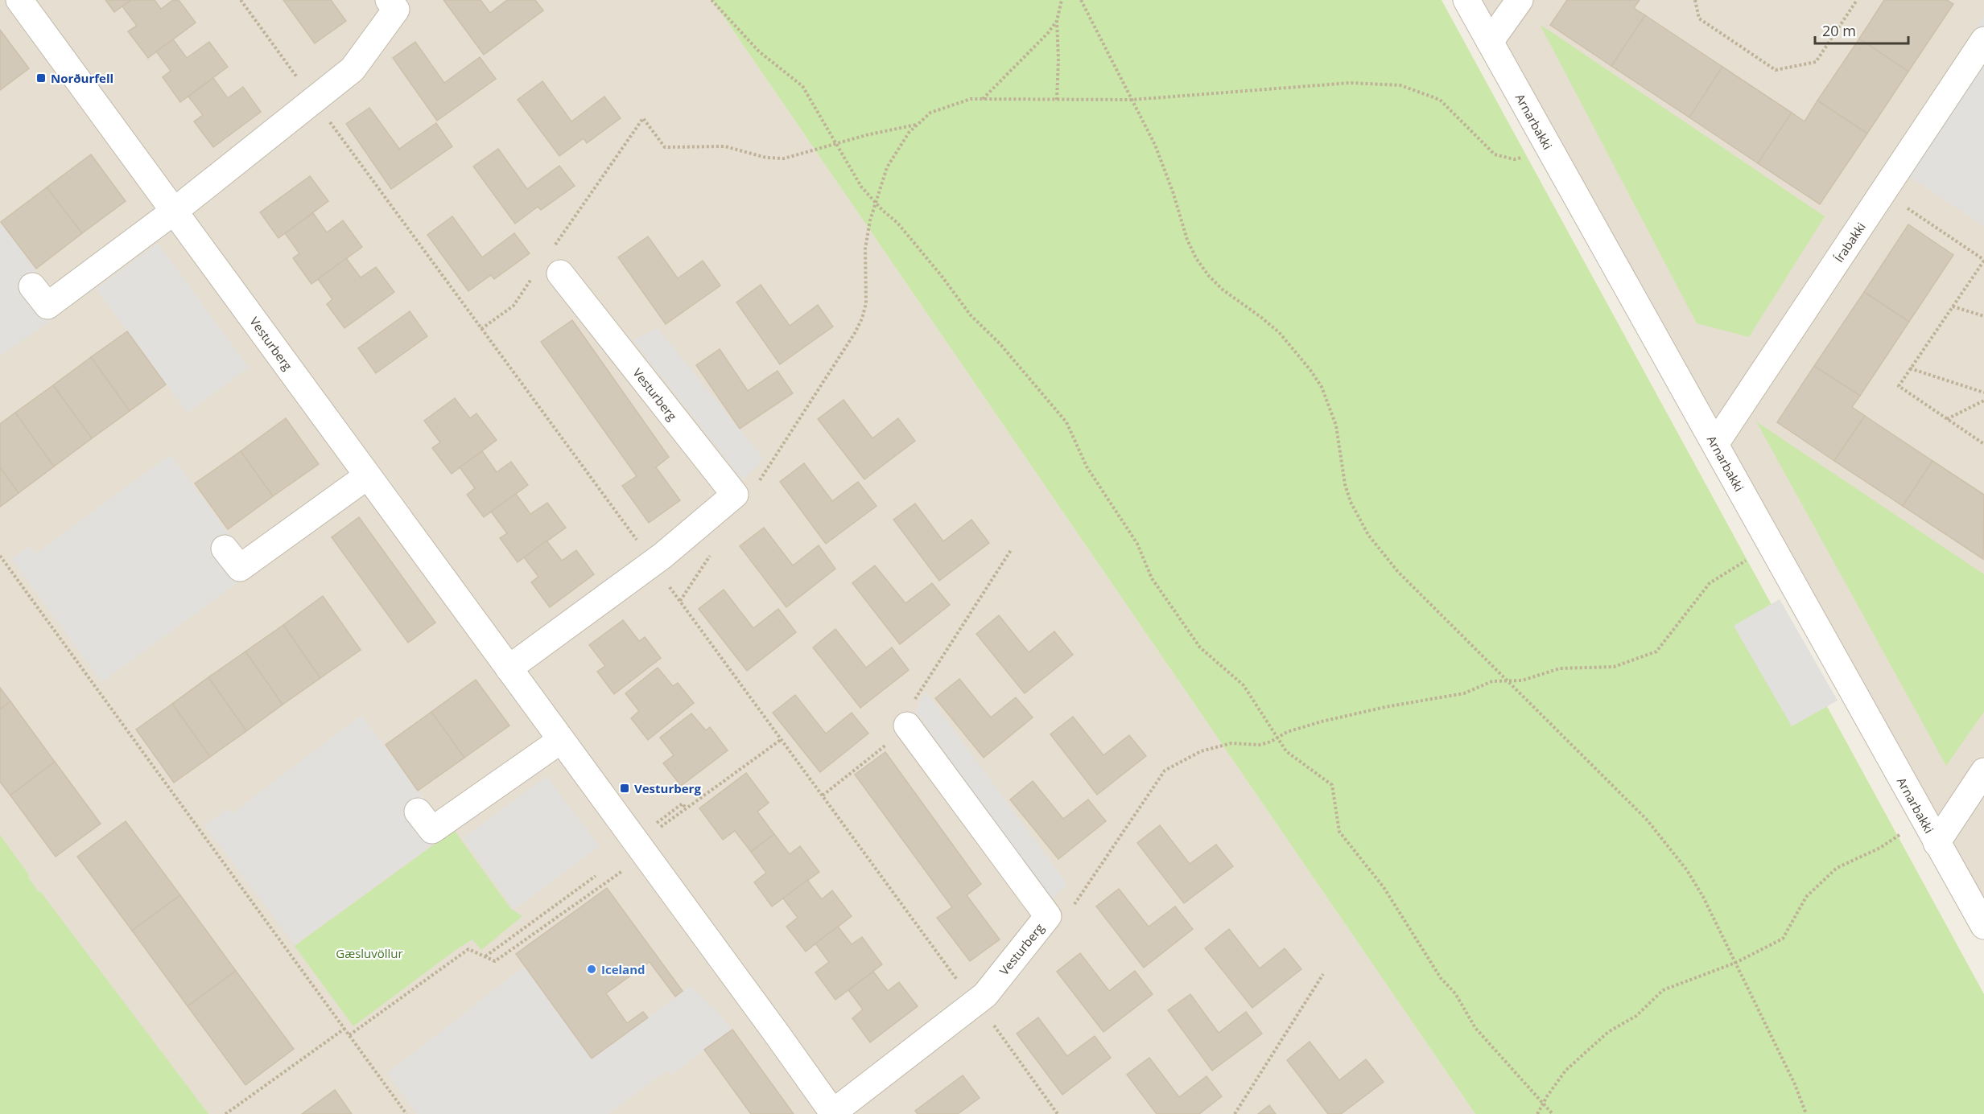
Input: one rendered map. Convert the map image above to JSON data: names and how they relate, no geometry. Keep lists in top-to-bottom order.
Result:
{
  "streets": {
    "street": ["Arnarbakki", "Írabakki", "Vesturberg"]
  },
  "crossings": [
    ["Arnarbakki", "Írabakki"]
  ],
  "parks": ["Gæsluvöllur"],
  "places": {
    "transit": ["Norðurfell", "Vesturberg"],
    "other": ["Iceland"]
  },
  "scale_bar": "20 m"
}
